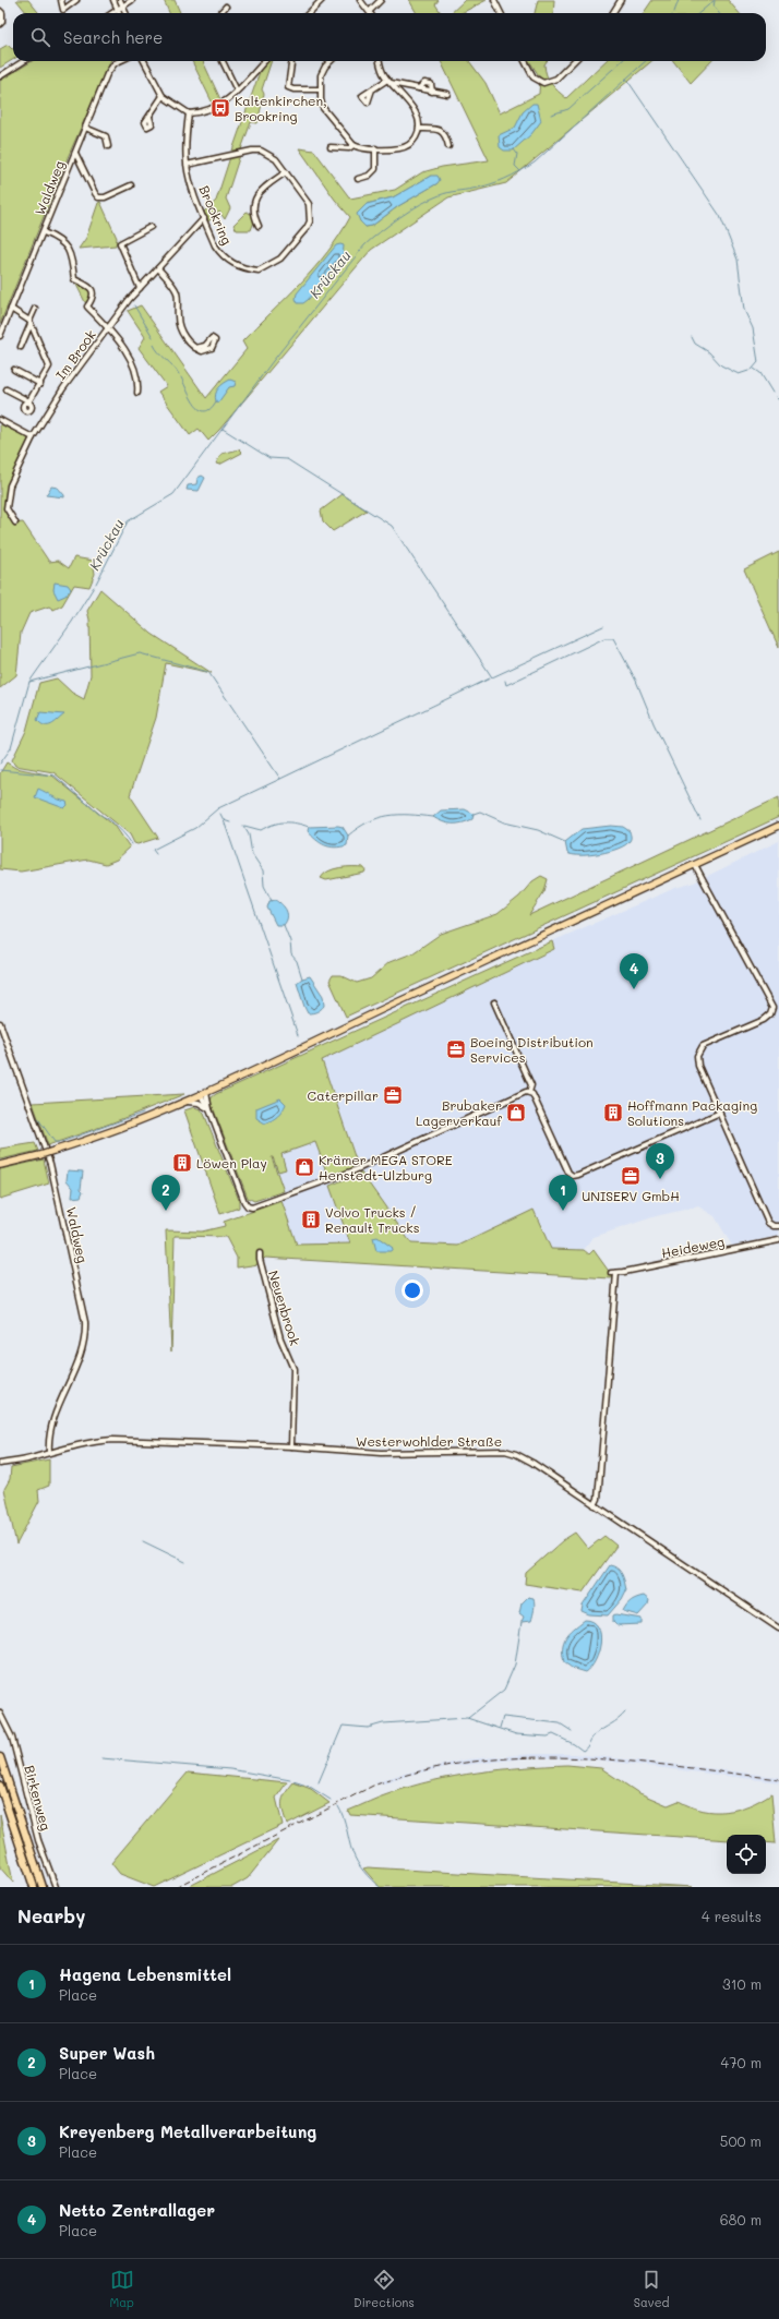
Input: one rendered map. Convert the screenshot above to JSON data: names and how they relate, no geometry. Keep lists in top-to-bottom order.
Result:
{
  "streets": {
    "street": [
      "Waldweg",
      "Brookring",
      "Im Brook",
      "Heideweg",
      "Neuenbrook",
      "Westerwohlder Straße",
      "Birkenweg"
    ]
  },
  "crossings": [
    ["Waldweg", "Westerwohlder Straße"],
    ["Brookring", "Im Brook"],
    ["Neuenbrook", "Westerwohlder Straße"]
  ],
  "water": ["Krückau"],
  "places": {
    "bus stop": ["Kaltenkirchen, Brookring"],
    "office": ["Boeing Distribution Services", "Caterpillar", "UNISERV GmbH"],
    "shop": ["Brubaker Lagerverkauf", "Krämer MEGA STORE Henstedt-Ulzburg"],
    "building": ["Hoffmann Packaging Solutions", "Löwen Play", "Volvo Trucks / Renault Trucks"]
  },
  "page": {
    "search": "Search here",
    "pins": [
      "4",
      "3",
      "1",
      "2"
    ],
    "heading": ["Nearby", "4 results"],
    "list": [
      {
        "mark": "1",
        "name": "Hagena Lebensmittel",
        "note": "Place",
        "value": "310 m"
      },
      {
        "mark": "2",
        "name": "Super Wash",
        "note": "Place",
        "value": "470 m"
      },
      {
        "mark": "3",
        "name": "Kreyenberg Metallverarbeitung",
        "note": "Place",
        "value": "500 m"
      },
      {
        "mark": "4",
        "name": "Netto Zentrallager",
        "note": "Place",
        "value": "680 m"
      }
    ],
    "nav": ["Map", "Directions", "Saved"]
  }
}
